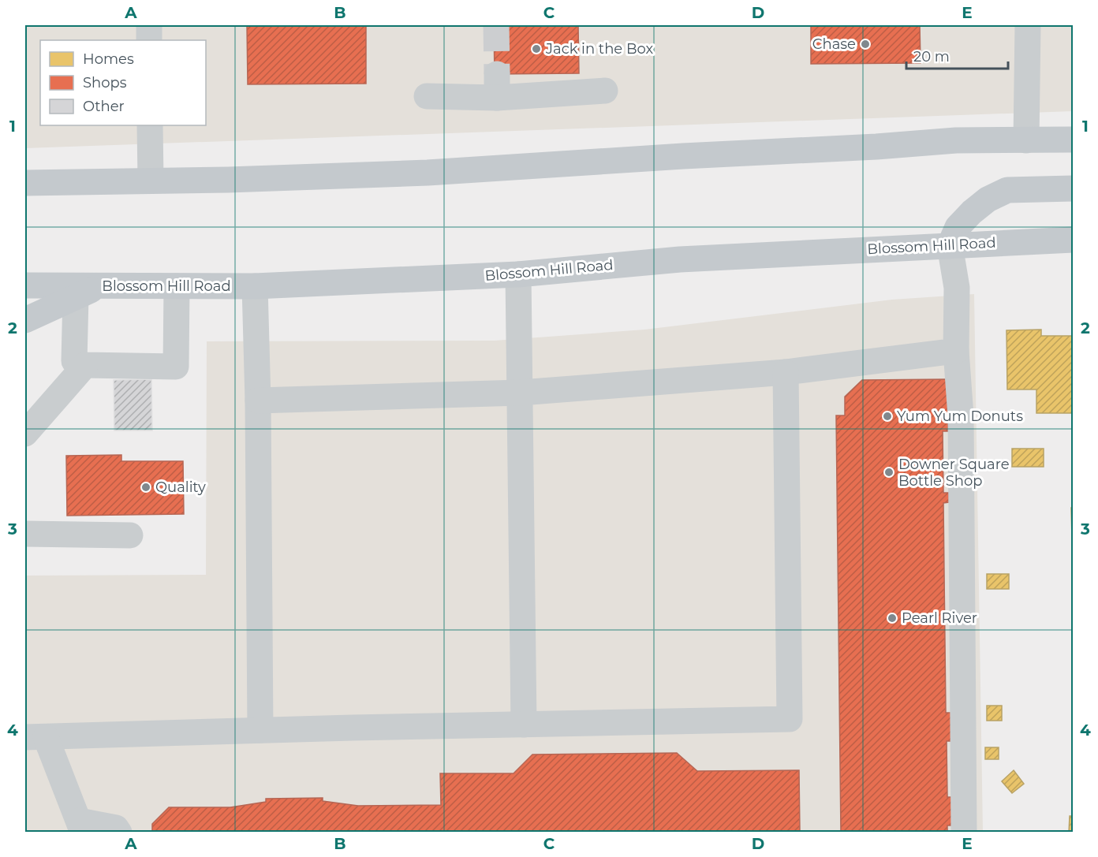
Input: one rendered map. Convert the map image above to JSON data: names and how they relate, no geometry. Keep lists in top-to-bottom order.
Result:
{
  "streets": {
    "main road": ["Blossom Hill Road"]
  },
  "places": [
    "Chase",
    "Jack in the Box",
    "Yum Yum Donuts",
    "Downer Square Bottle Shop",
    "Quality",
    "Pearl River"
  ],
  "legend": ["Homes", "Shops", "Other"],
  "scale_bar": "20 m",
  "grid": {
    "columns": [
      "A",
      "B",
      "C",
      "D",
      "E"
    ],
    "rows": [
      "1",
      "2",
      "3",
      "4"
    ]
  }
}
